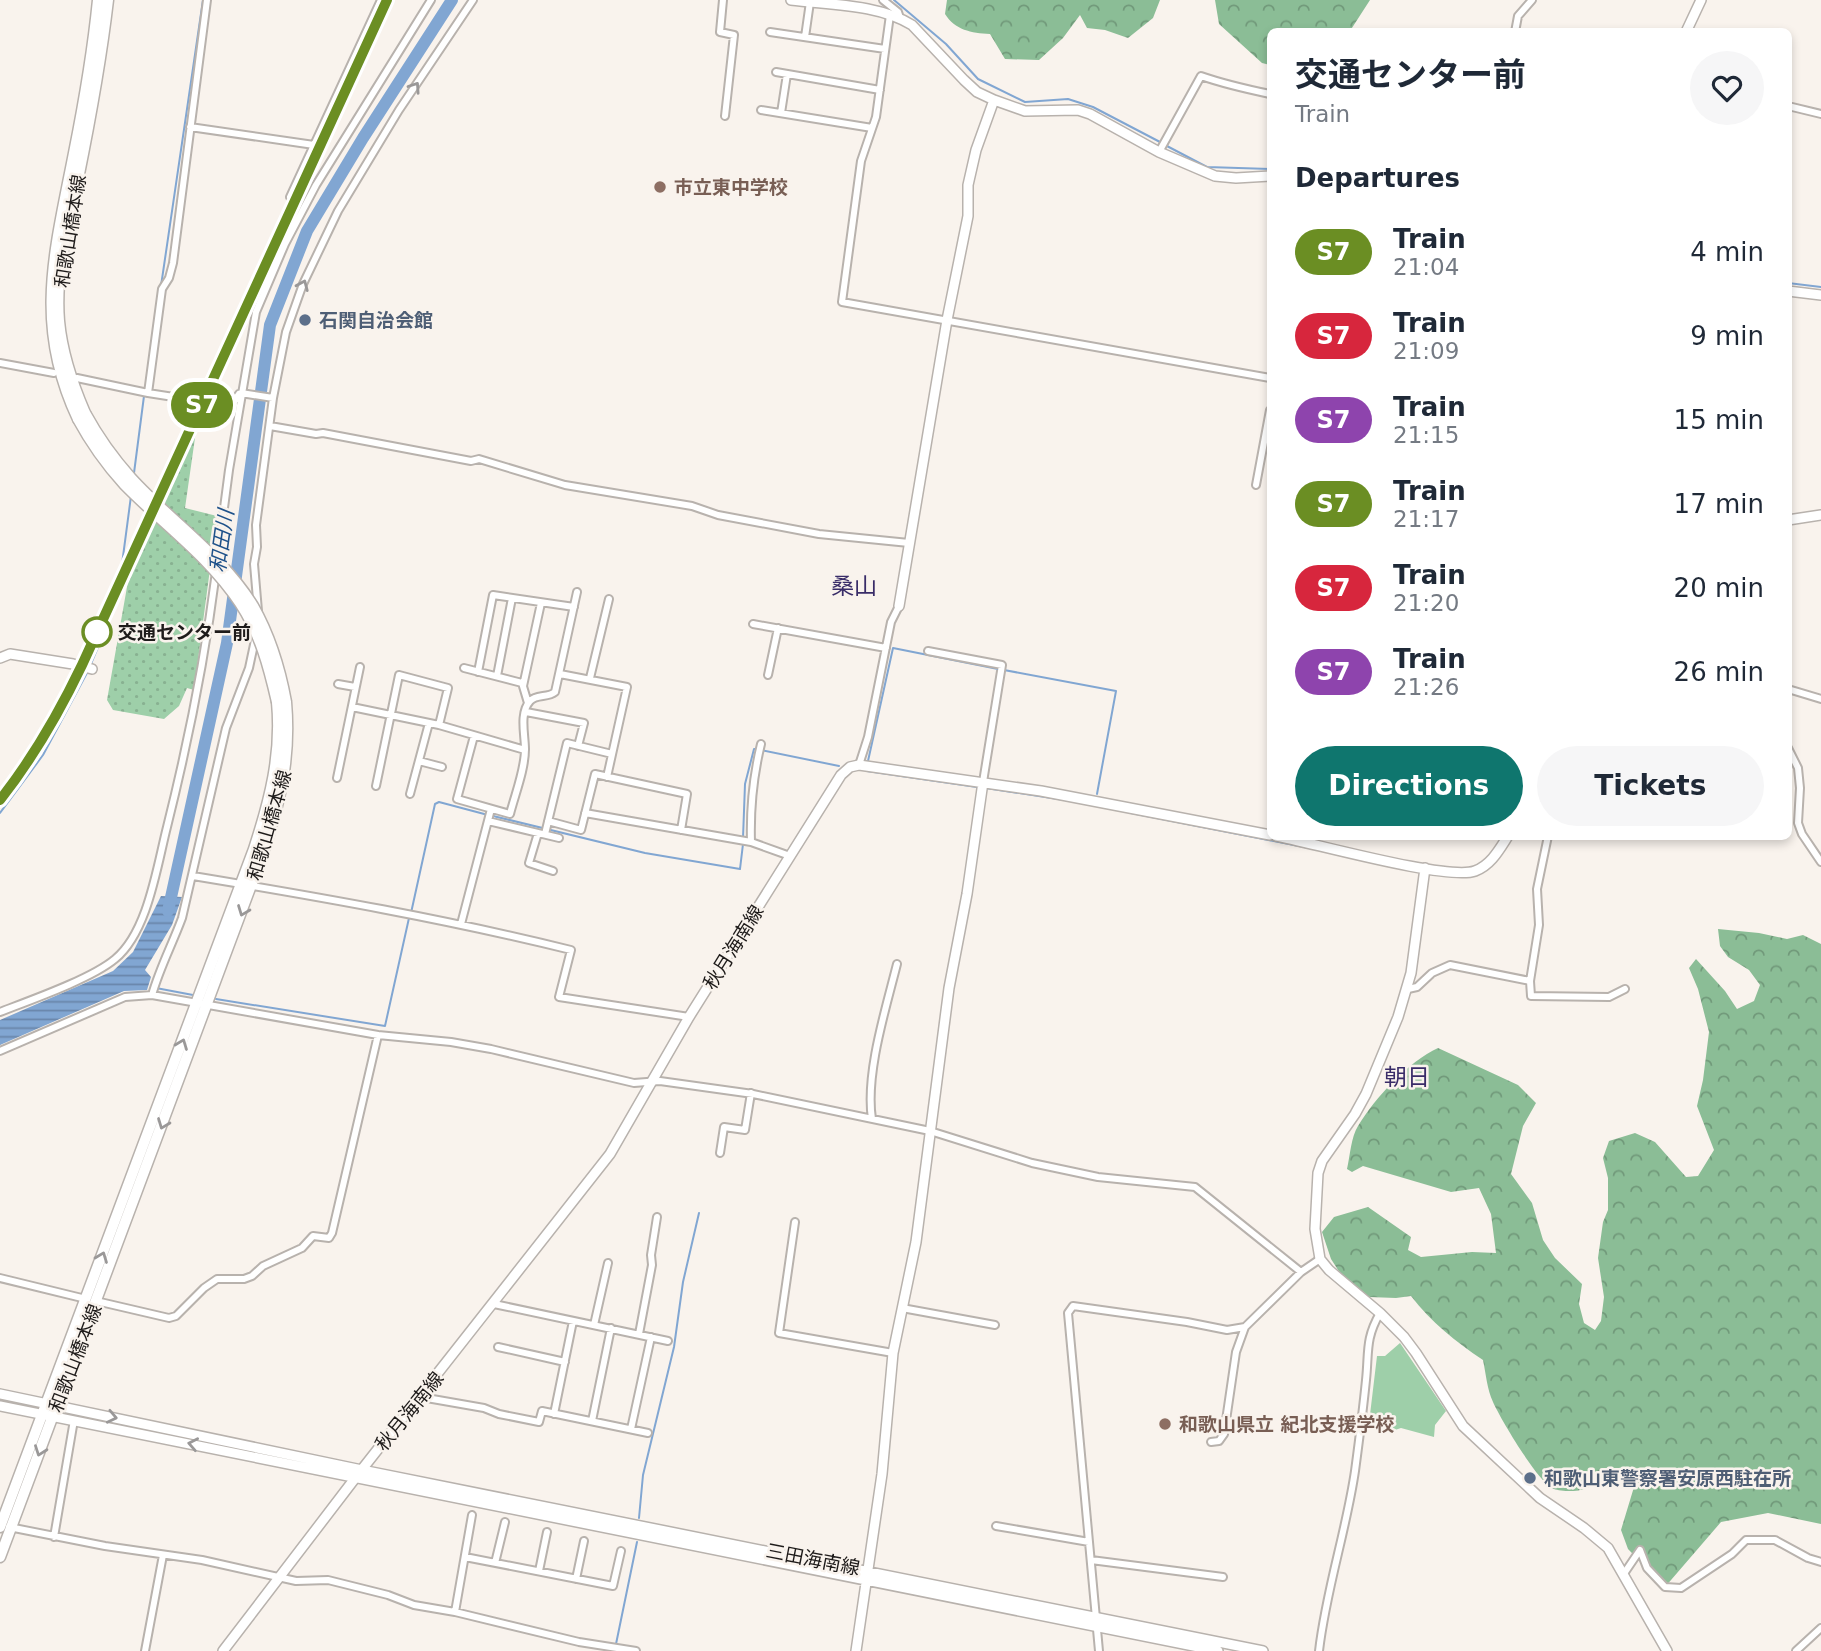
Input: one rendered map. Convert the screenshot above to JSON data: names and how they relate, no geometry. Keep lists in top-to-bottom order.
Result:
{
  "streets": {
    "main road": ["和歌山橋本線", "秋月海南線", "三田海南線"]
  },
  "crossings": [
    ["和歌山橋本線", "秋月海南線"],
    ["秋月海南線", "三田海南線"]
  ],
  "districts": ["桑山", "朝日"],
  "water": ["和田川"],
  "places": [
    "市立東中学校",
    "石関自治会館",
    "交通センター前",
    "和歌山県立 紀北支援学校",
    "和歌山東警察署安原西駐在所"
  ],
  "page": {
    "on_map": "S7",
    "heading": [
      ["交通センター前", "Train"],
      "Departures"
    ],
    "list": [
      {
        "mark": "S7",
        "name": "Train",
        "note": "21:04",
        "value": "4 min"
      },
      {
        "mark": "S7",
        "name": "Train",
        "note": "21:09",
        "value": "9 min"
      },
      {
        "mark": "S7",
        "name": "Train",
        "note": "21:15",
        "value": "15 min"
      },
      {
        "mark": "S7",
        "name": "Train",
        "note": "21:17",
        "value": "17 min"
      },
      {
        "mark": "S7",
        "name": "Train",
        "note": "21:20",
        "value": "20 min"
      },
      {
        "mark": "S7",
        "name": "Train",
        "note": "21:26",
        "value": "26 min"
      }
    ],
    "buttons": ["Directions", "Tickets"]
  }
}
